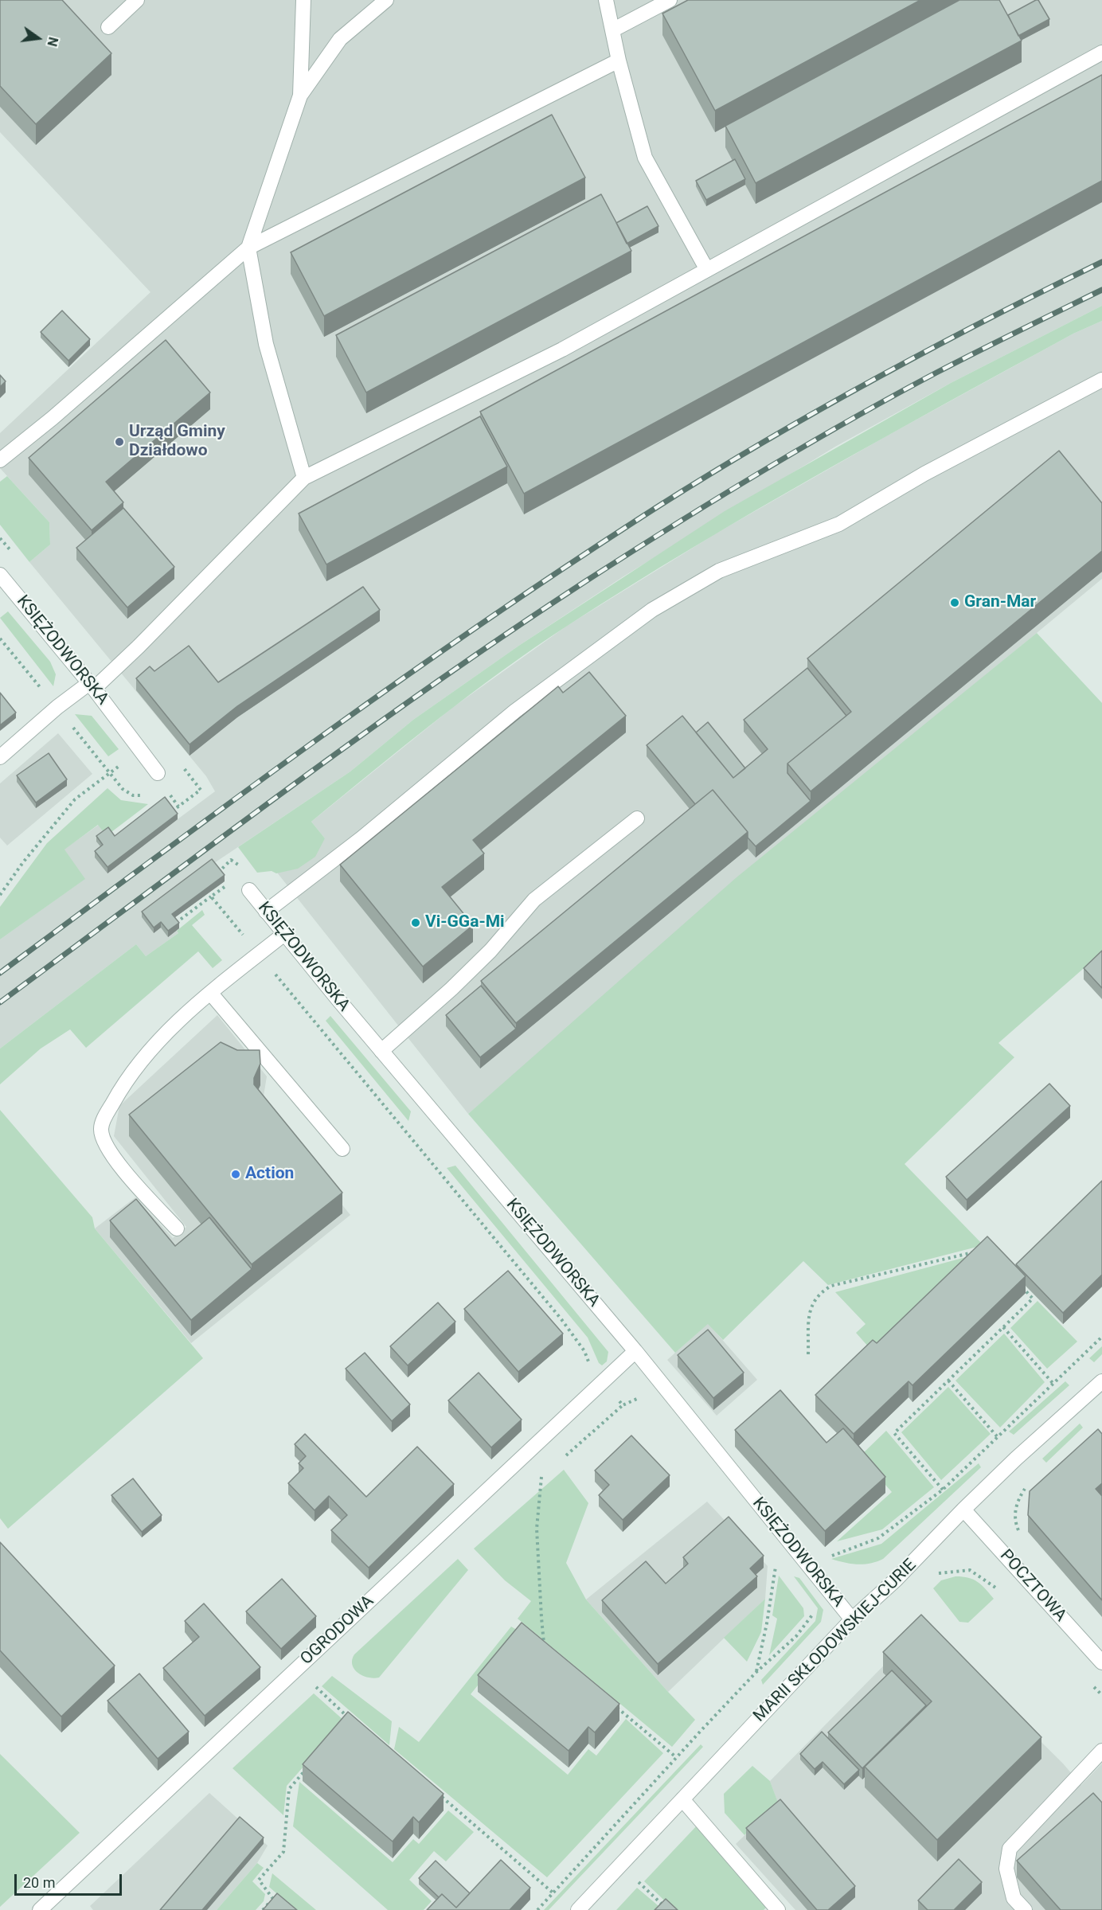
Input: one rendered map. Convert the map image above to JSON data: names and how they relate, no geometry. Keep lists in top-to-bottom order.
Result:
{
  "streets": {
    "street": [
      "KSIĘŻODWORSKA",
      "POCZTOWA",
      "OGRODOWA",
      "MARII SKŁODOWSKIEJ-CURIE"
    ]
  },
  "crossings": [
    ["KSIĘŻODWORSKA", "OGRODOWA"],
    ["KSIĘŻODWORSKA", "MARII SKŁODOWSKIEJ-CURIE"],
    ["POCZTOWA", "MARII SKŁODOWSKIEJ-CURIE"]
  ],
  "places": [
    "Urząd Gminy Działdowo",
    "Gran-Mar",
    "Vi-GGa-Mi",
    "Action"
  ],
  "scale_bar": "20 m",
  "north": "right"
}
